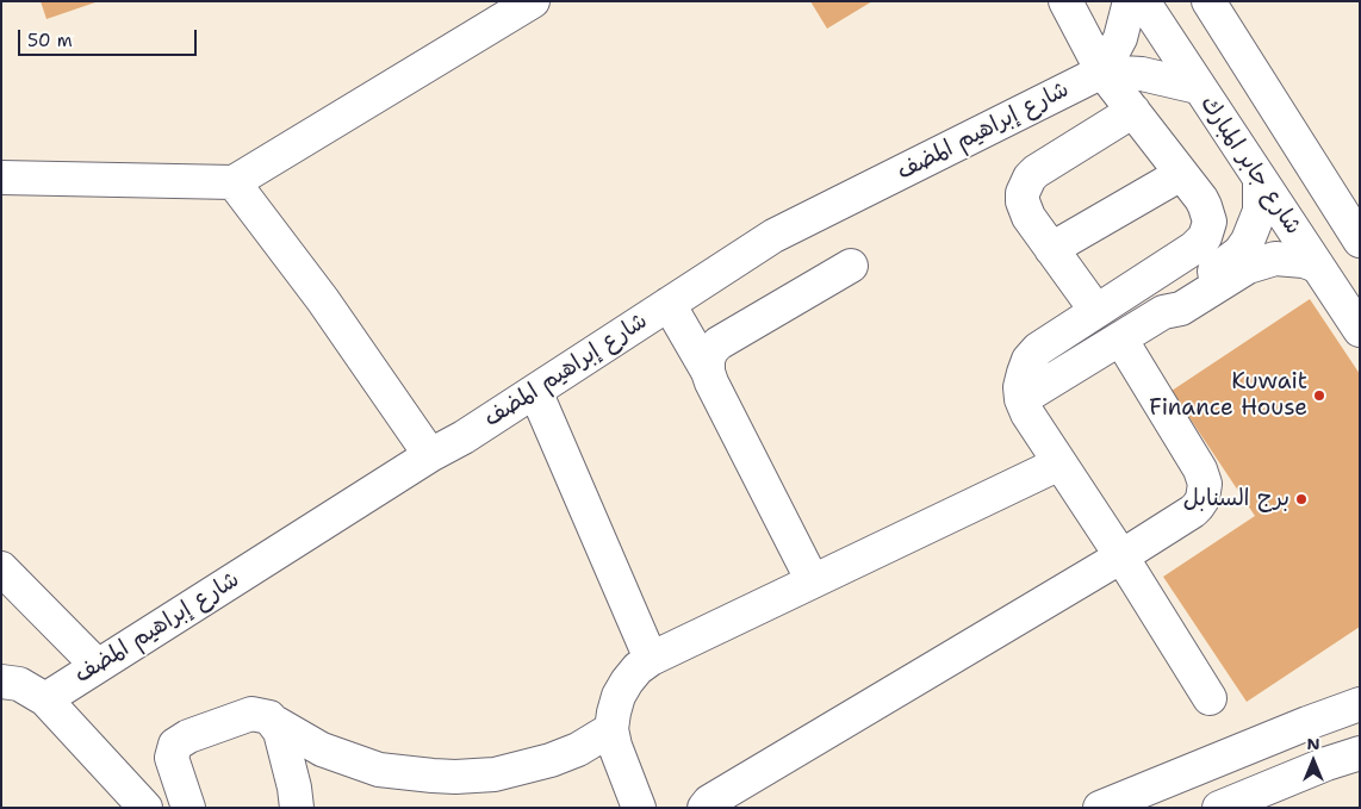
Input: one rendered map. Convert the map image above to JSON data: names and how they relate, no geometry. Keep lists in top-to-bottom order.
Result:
{
  "streets": {
    "main road": ["شارع إبراهيم المضف", "شارع جابر المبارك"]
  },
  "places": ["Kuwait Finance House", "برج السنابل"],
  "scale_bar": "50 m",
  "north": "top"
}
